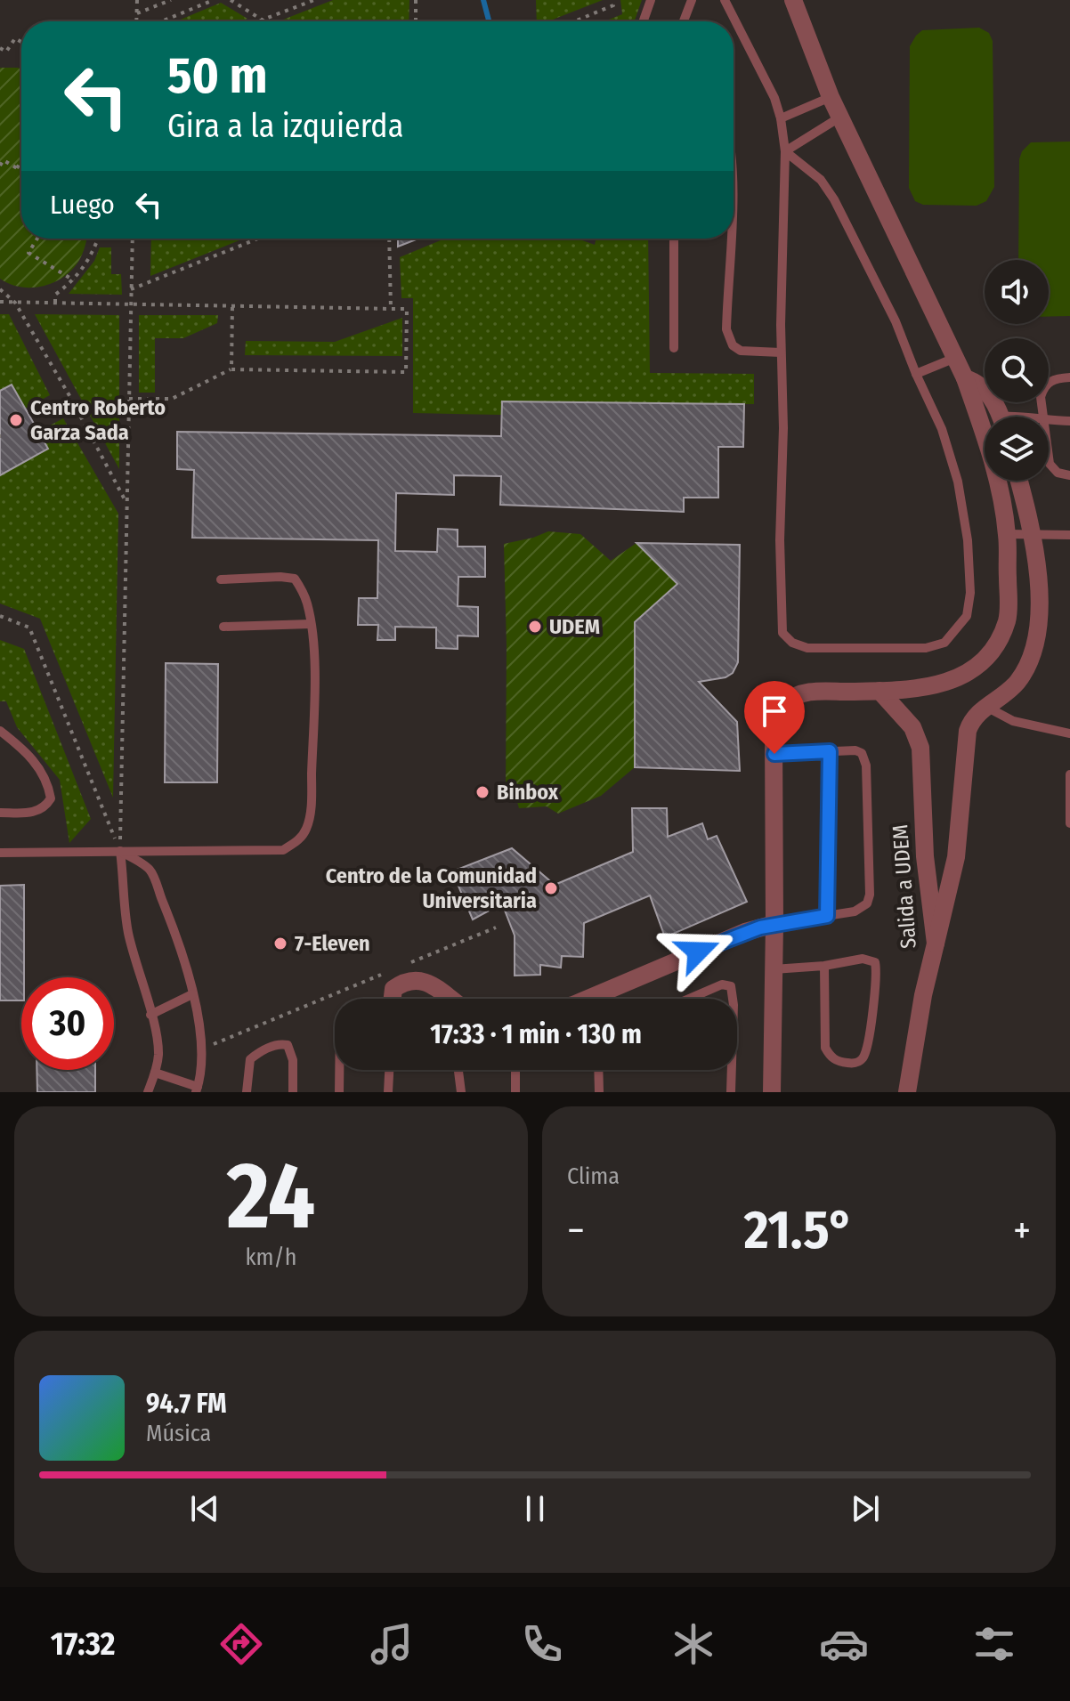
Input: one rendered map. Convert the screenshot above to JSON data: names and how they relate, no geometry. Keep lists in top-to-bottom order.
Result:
{
  "streets": {
    "street": ["Salida a UDEM"]
  },
  "places": [
    "Centro Roberto Garza Sada",
    "UDEM",
    "Binbox",
    "Centro de la Comunidad Universitaria",
    "7-Eleven"
  ],
  "page": {
    "turn": ["50 m", "Gira a la izquierda"],
    "then": "Luego",
    "limit": "30",
    "trip": "17:33 · 1 min · 130 m",
    "tile": [
      ["24", "km/h"],
      "Clima"
    ],
    "heat": ["−", "21.5°", "+"],
    "song": ["94.7 FM", "Música"],
    "tabs": "17:32"
  }
}
